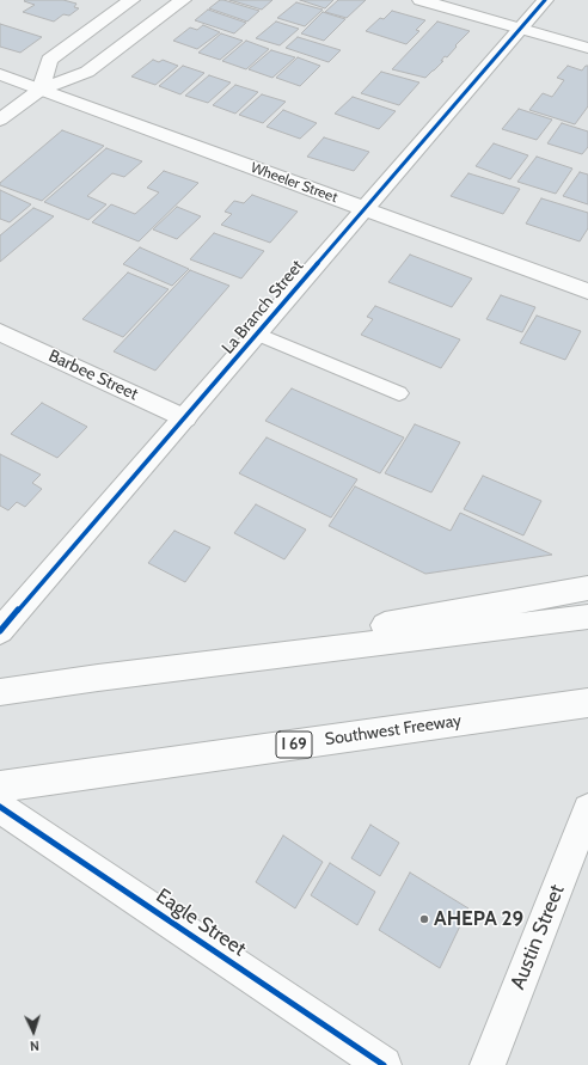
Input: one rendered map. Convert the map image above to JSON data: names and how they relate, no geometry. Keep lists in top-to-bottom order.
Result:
{
  "streets": {
    "main road": [
      "Wheeler Street",
      "La Branch Street",
      "Barbee Street",
      "Southwest Freeway",
      "I 69",
      "Eagle Street",
      "Austin Street"
    ]
  },
  "crossings": [
    ["Wheeler Street", "La Branch Street"],
    ["La Branch Street", "Barbee Street"]
  ],
  "places": ["AHEPA 29"],
  "north": "bottom"
}
